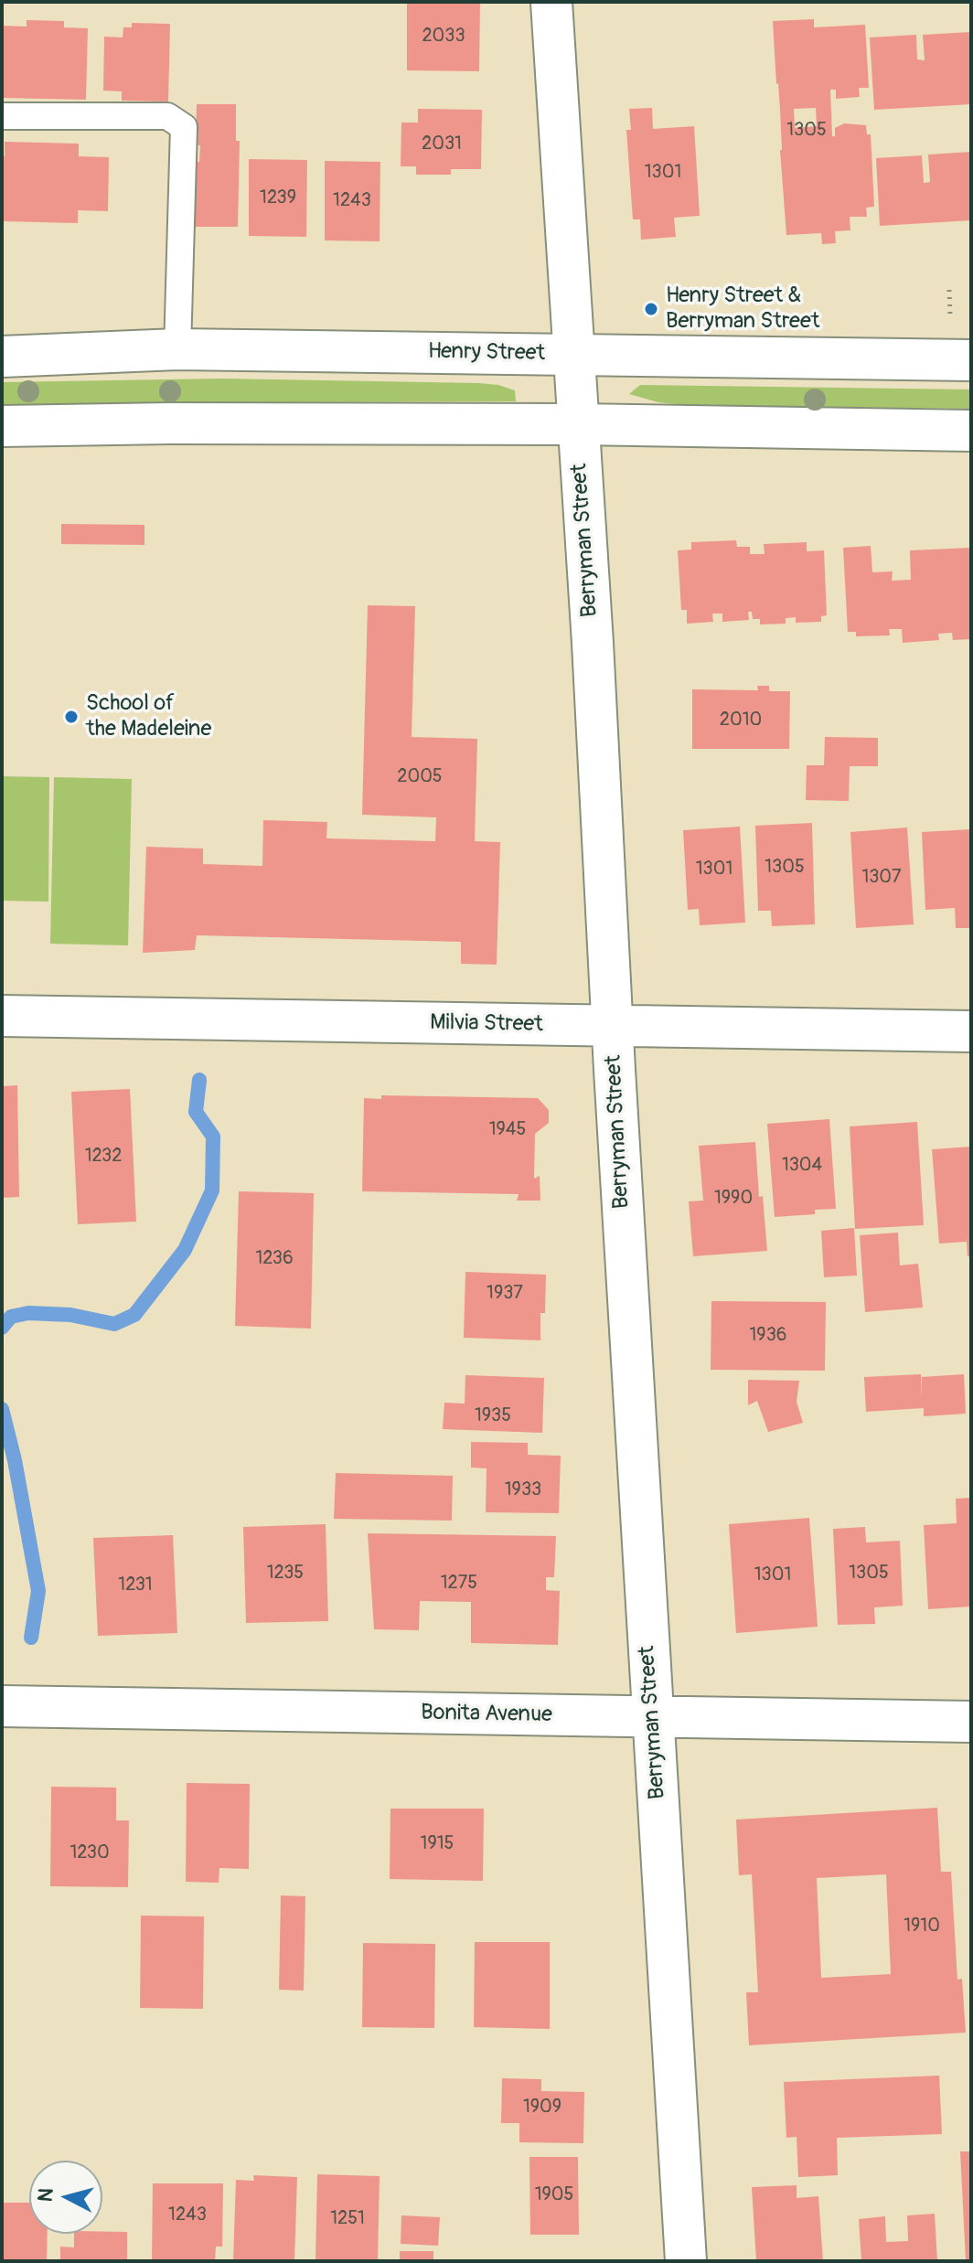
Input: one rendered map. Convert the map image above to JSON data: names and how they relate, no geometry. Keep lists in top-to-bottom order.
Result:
{
  "streets": {
    "street": [
      "Henry Street",
      "Berryman Street",
      "Milvia Street",
      "Bonita Avenue"
    ]
  },
  "crossings": [
    ["Henry Street", "Berryman Street"],
    ["Berryman Street", "Milvia Street"],
    ["Berryman Street", "Bonita Avenue"]
  ],
  "places": ["Henry Street & Berryman Street", "School of the Madeleine"],
  "house_numbers": [
    "2033",
    "1305",
    "2031",
    "1301",
    "1239",
    "1243",
    "2010",
    "2005",
    "1305",
    "1301",
    "1307",
    "1945",
    "1232",
    "1304",
    "1990",
    "1236",
    "1937",
    "1936",
    "1935",
    "1933",
    "1235",
    "1305",
    "1301",
    "1275",
    "1231",
    "1915",
    "1230",
    "1910",
    "1909",
    "1905",
    "1243",
    "1251"
  ],
  "north": "left"
}
